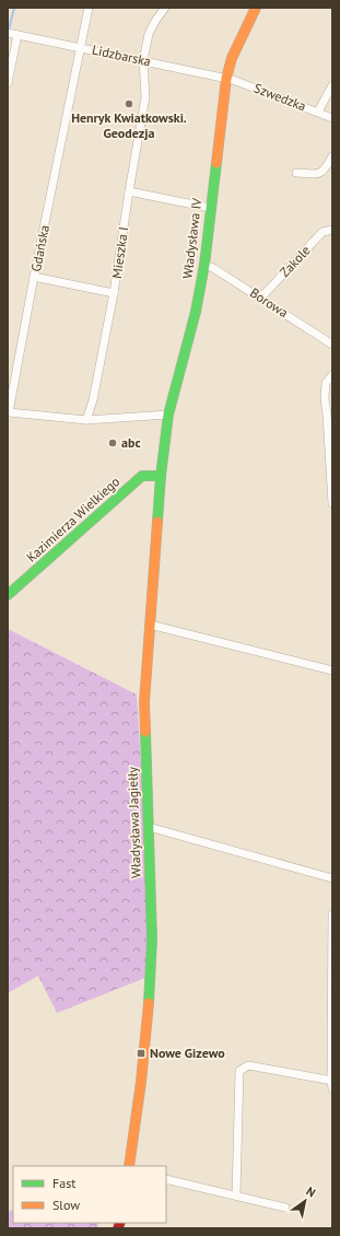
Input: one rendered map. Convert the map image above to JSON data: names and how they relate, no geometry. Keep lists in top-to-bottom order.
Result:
{
  "streets": {
    "street": [
      "Lidzbarska",
      "Szwedzka",
      "Władysława IV",
      "Gdańska",
      "Mieszka I",
      "Zakole",
      "Borowa",
      "Kazimierza Wielkiego",
      "Władysława Jagiełły"
    ]
  },
  "crossings": [
    ["Lidzbarska", "Szwedzka"],
    ["Lidzbarska", "Władysława IV"],
    ["Lidzbarska", "Gdańska"],
    ["Lidzbarska", "Mieszka I"],
    ["Szwedzka", "Władysława IV"],
    ["Władysława IV", "Borowa"],
    ["Władysława IV", "Kazimierza Wielkiego"],
    ["Władysława IV", "Władysława Jagiełły"],
    ["Gdańska", "Mieszka I"],
    ["Zakole", "Borowa"],
    ["Kazimierza Wielkiego", "Władysława Jagiełły"]
  ],
  "places": {
    "other": ["Henryk Kwiatkowski. Geodezja", "abc"],
    "transit": ["Nowe Gizewo"]
  },
  "legend": ["Fast", "Slow"],
  "north": "top right"
}
